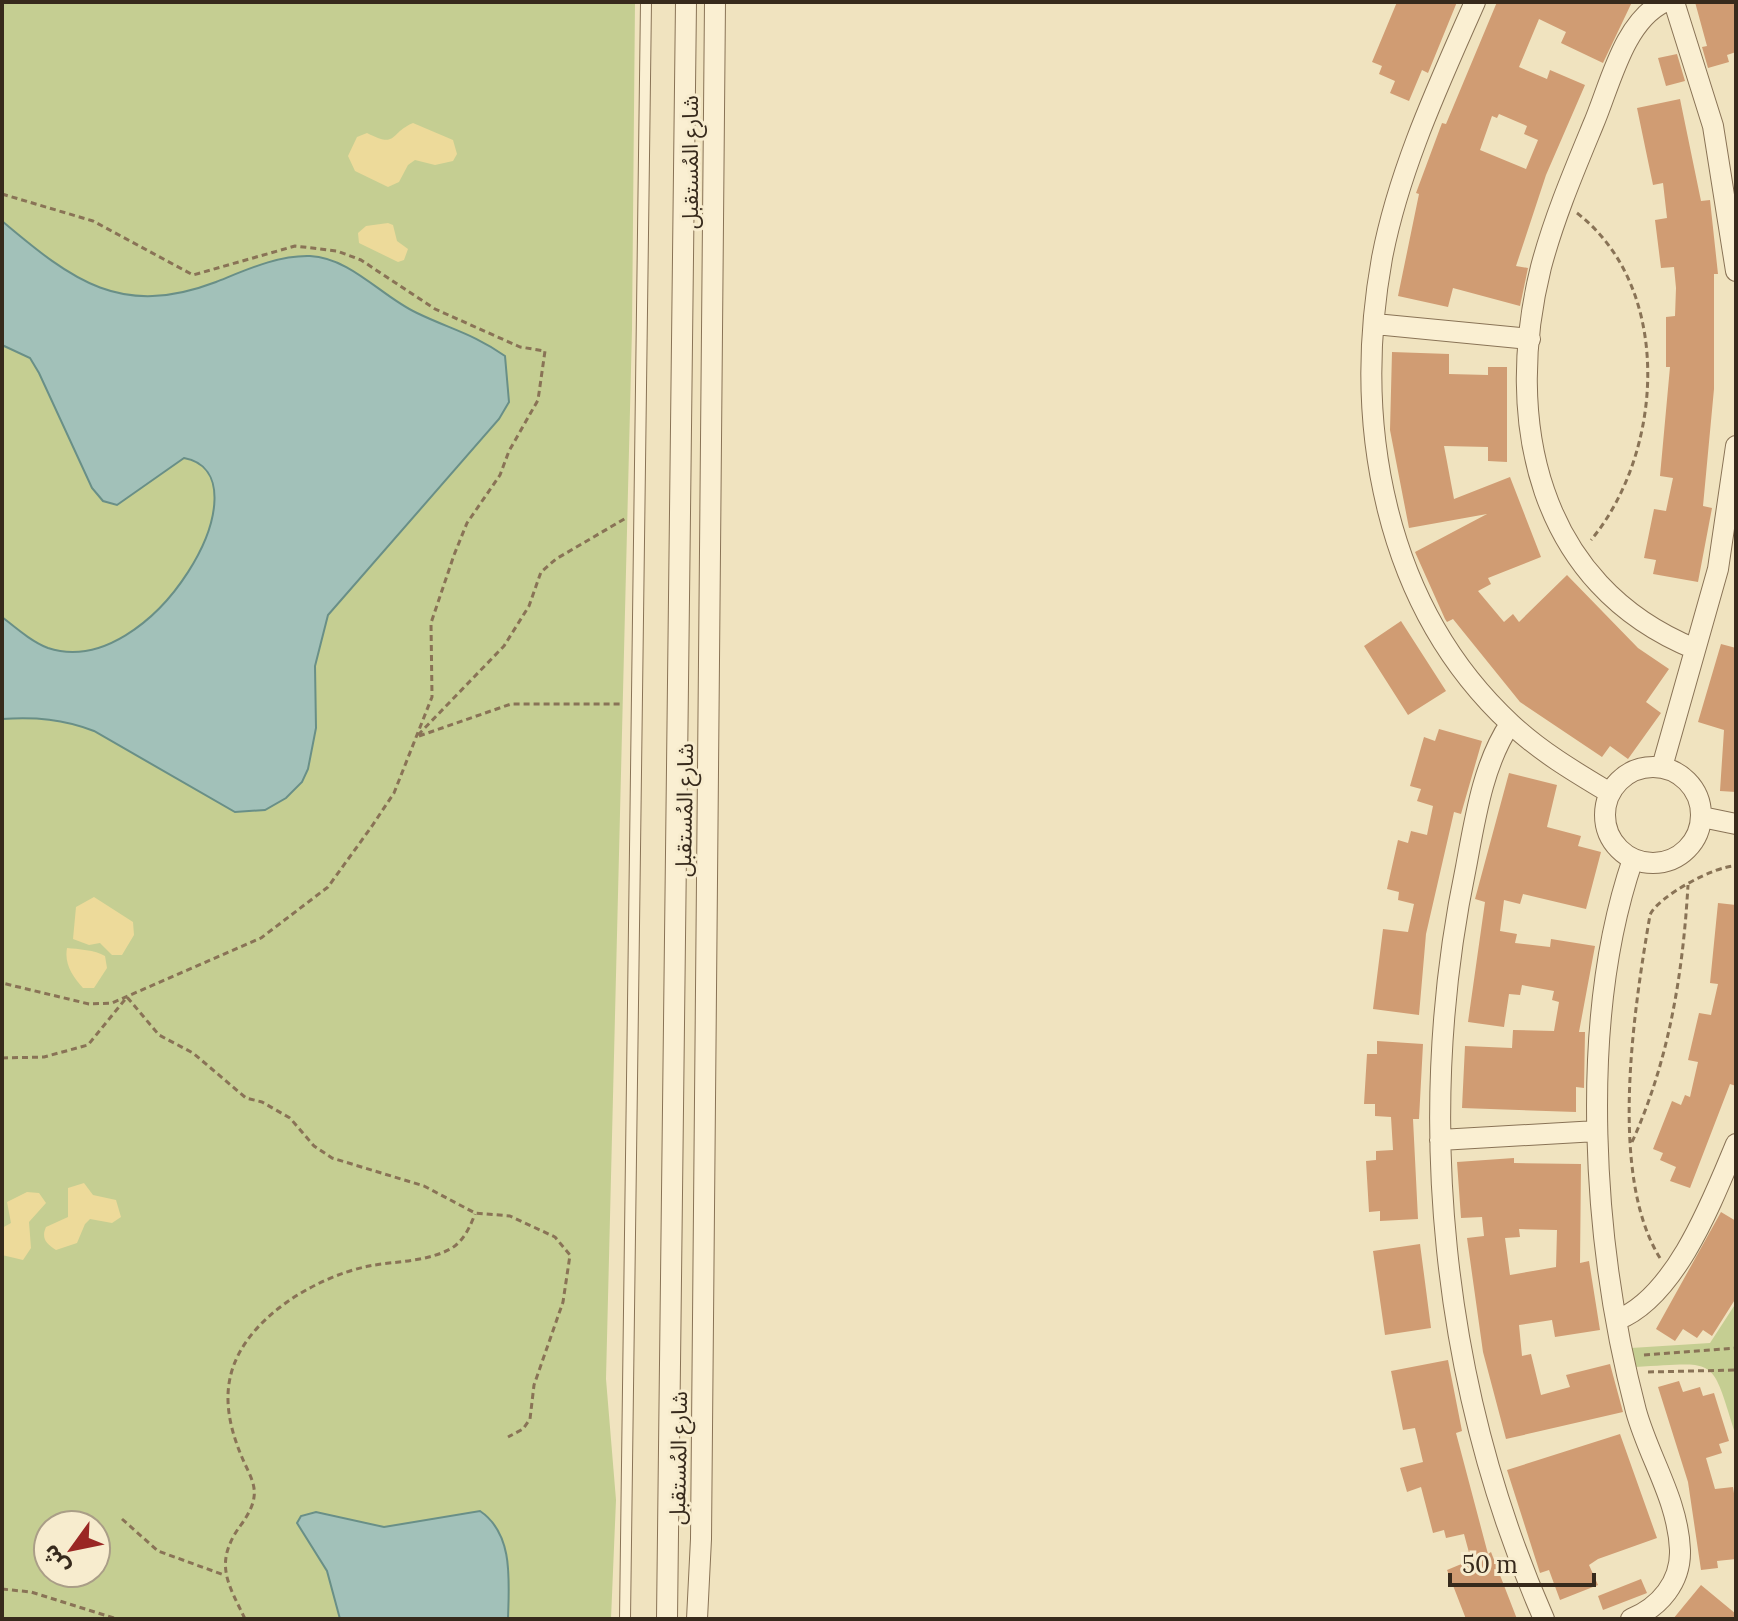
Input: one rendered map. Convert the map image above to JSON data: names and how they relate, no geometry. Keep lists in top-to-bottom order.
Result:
{
  "streets": {
    "street": ["شارع المُستقبل"]
  },
  "scale_bar": "50 m",
  "north": "bottom left"
}
